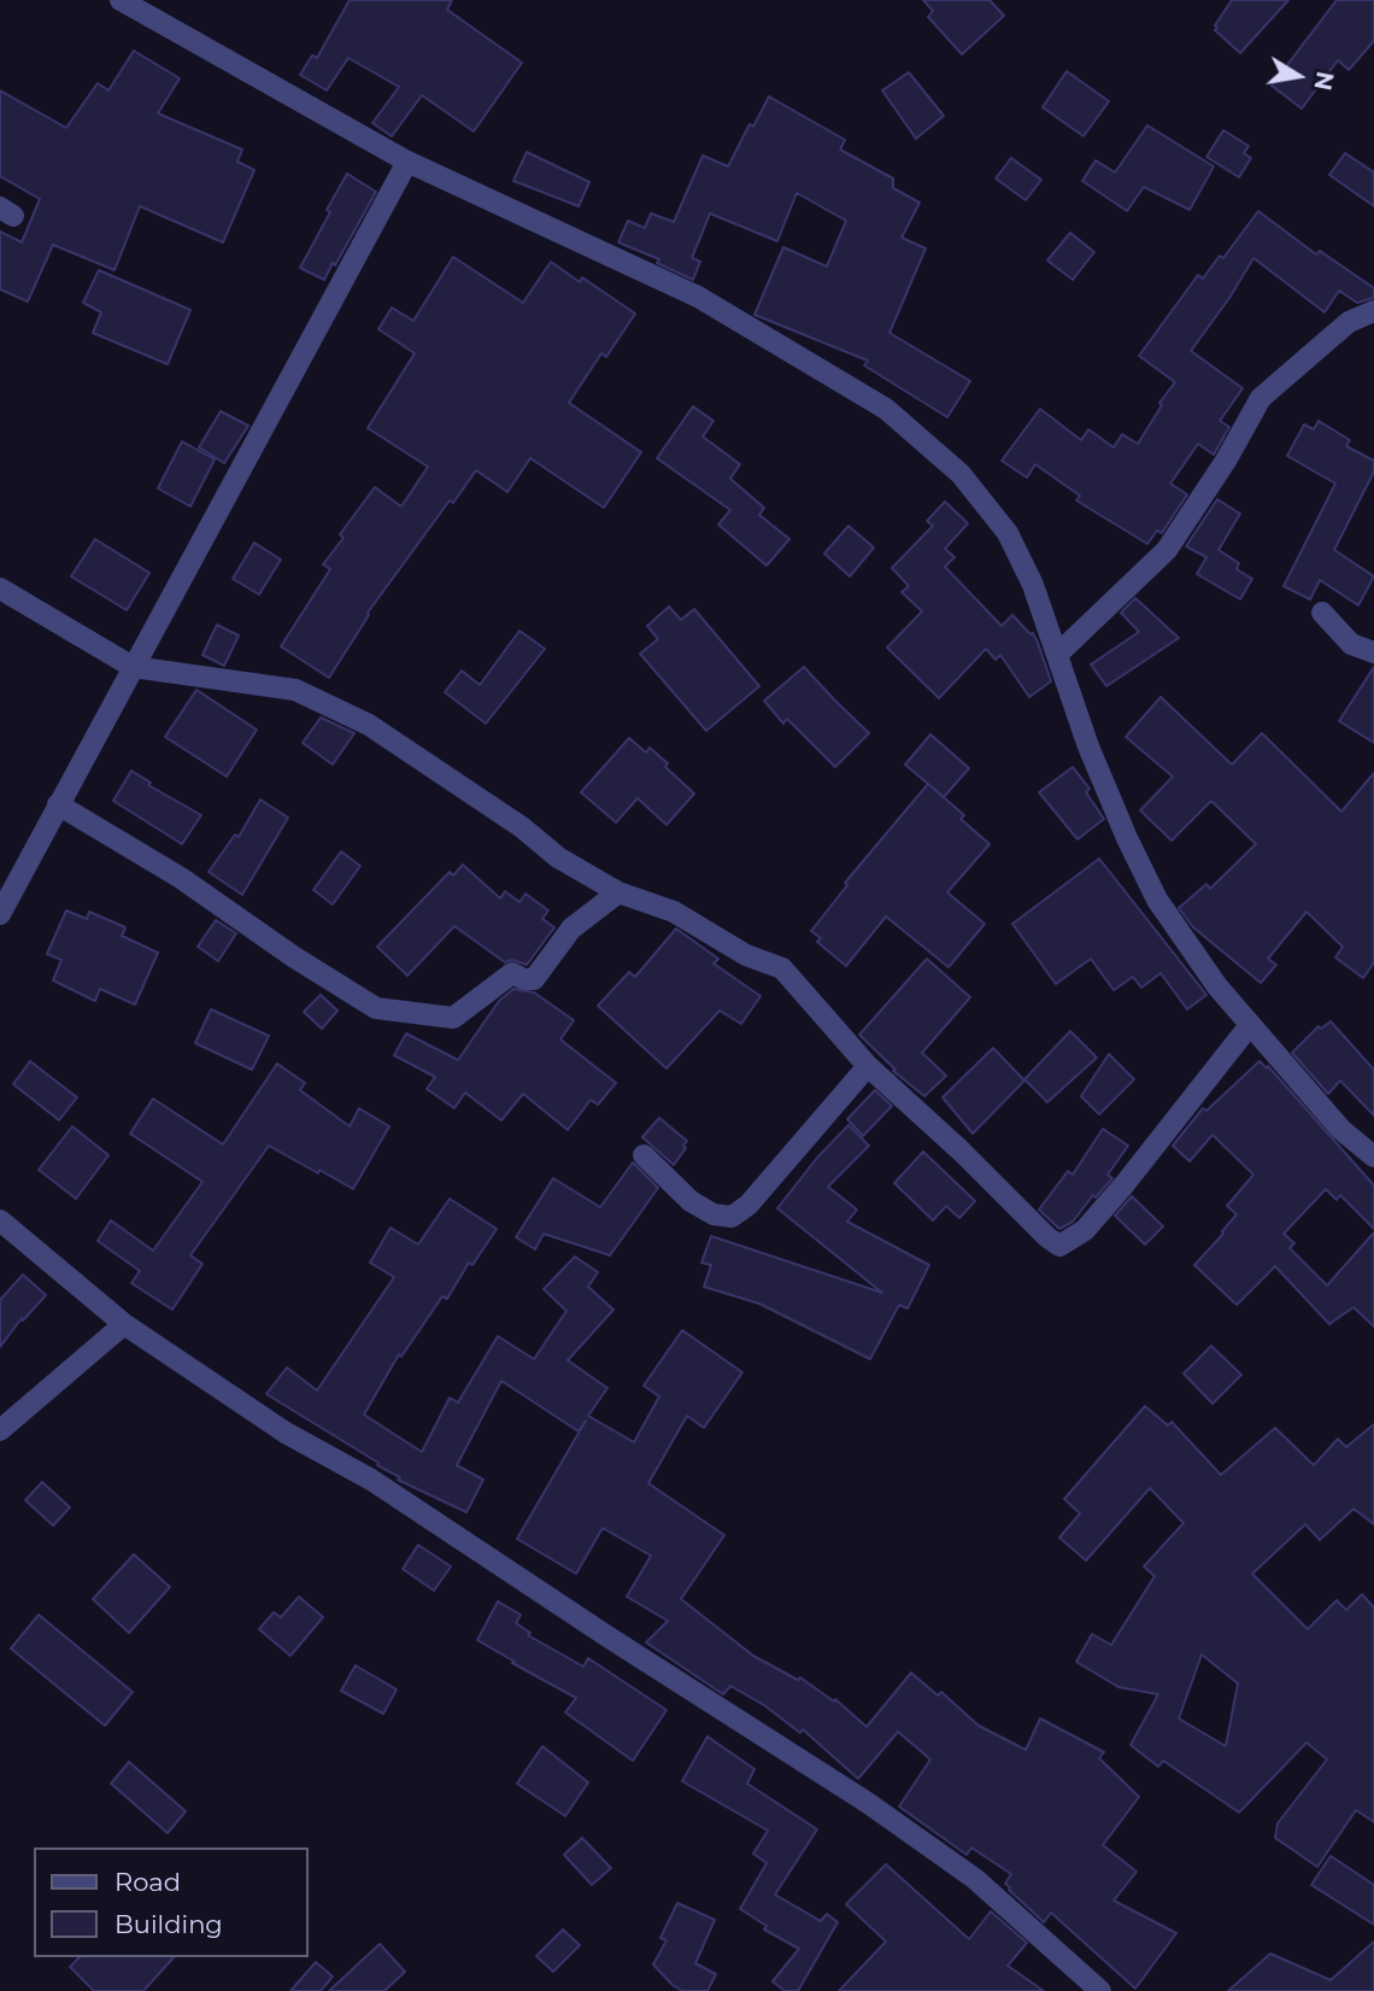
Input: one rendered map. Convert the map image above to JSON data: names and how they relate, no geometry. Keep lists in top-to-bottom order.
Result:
{
  "legend": ["Road", "Building"],
  "north": "right"
}
